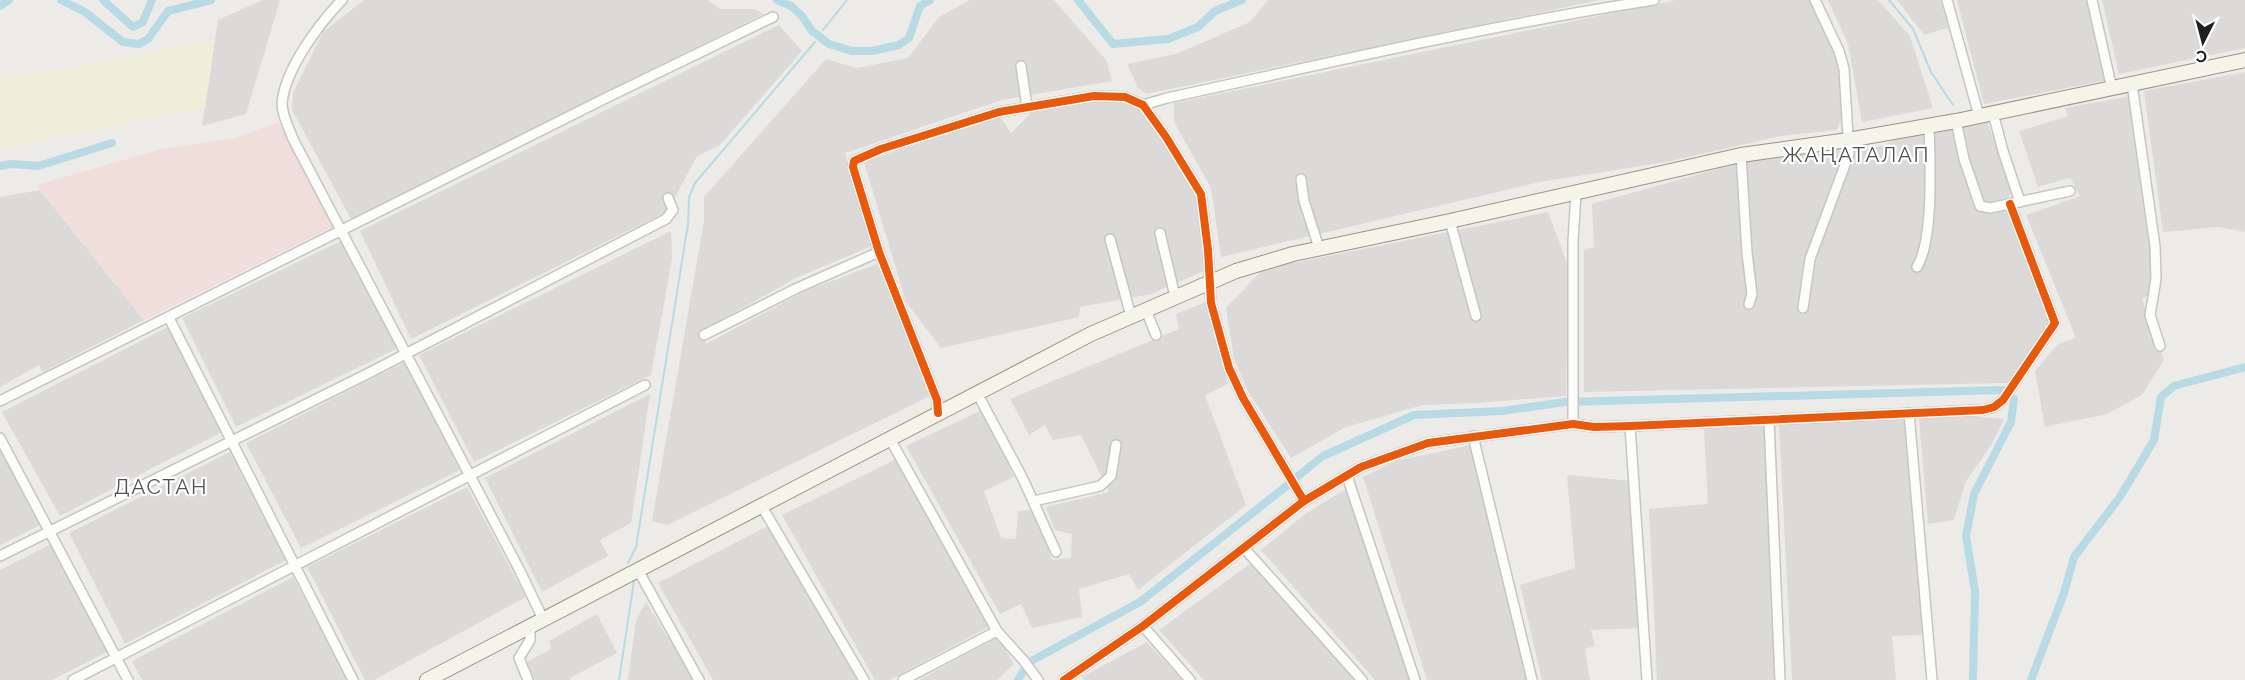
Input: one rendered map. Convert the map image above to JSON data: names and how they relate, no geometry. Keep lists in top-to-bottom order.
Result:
{
  "districts": ["ЖАҢАТАЛАП", "ДАСТАН"],
  "north": "bottom"
}
